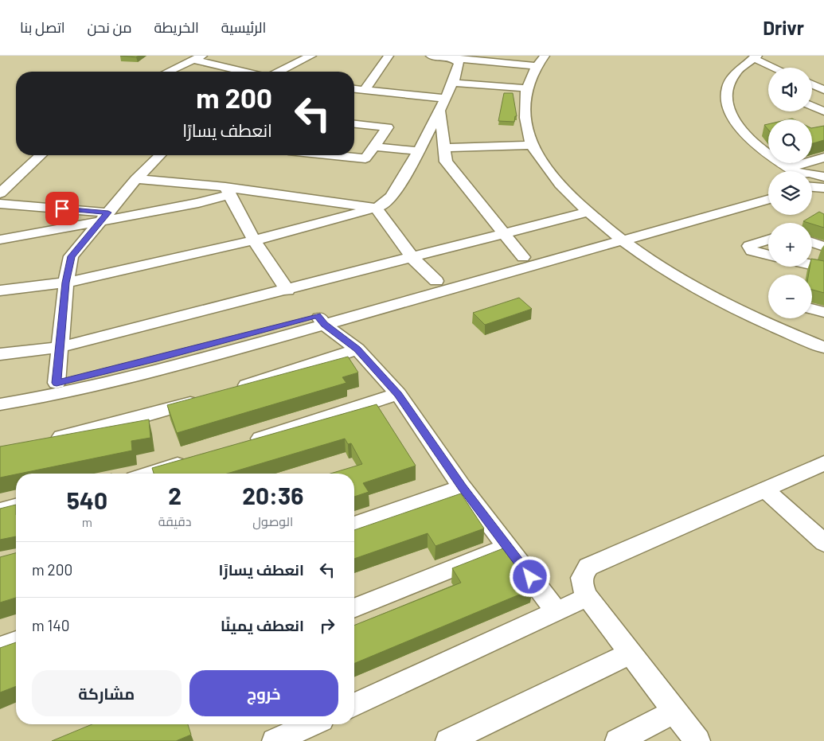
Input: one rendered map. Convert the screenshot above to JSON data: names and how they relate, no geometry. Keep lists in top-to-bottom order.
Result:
{
  "page": {
    "header": "Drivr",
    "nav": [
      "الرئيسية",
      "الخريطة",
      "من نحن",
      "اتصل بنا"
    ],
    "map_buttons": ["+", "−"],
    "turn": ["200 m", "انعطف يسارًا"],
    "eta": [
      "20:36",
      "الوصول",
      "2",
      "دقيقة",
      "540",
      "m"
    ],
    "list": [
      {
        "name": "انعطف يسارًا",
        "value": "200 m"
      },
      {
        "name": "انعطف يمينًا",
        "value": "140 m"
      }
    ],
    "buttons": ["خروج", "مشاركة"]
  }
}
